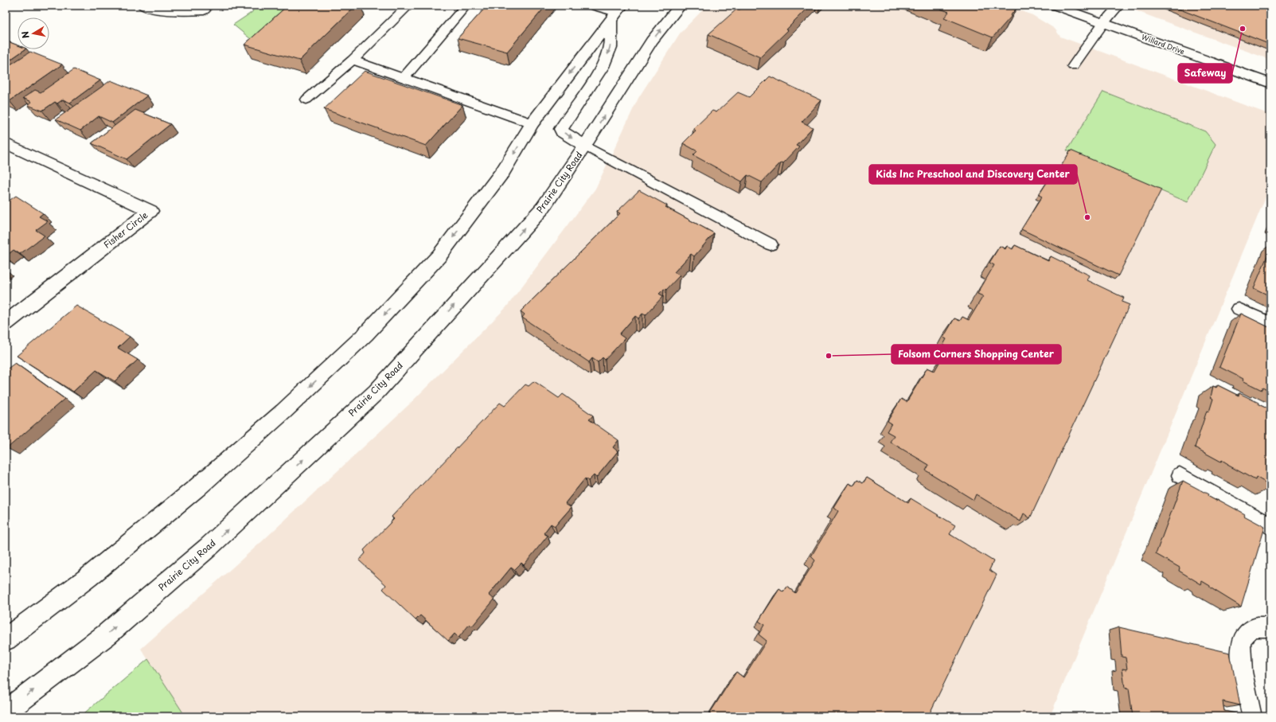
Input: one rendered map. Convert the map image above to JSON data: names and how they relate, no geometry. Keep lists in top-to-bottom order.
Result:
{
  "streets": {
    "main road": ["Willard Drive", "Prairie City Road", "Fisher Circle"]
  },
  "places": ["Safeway", "Kids Inc Preschool and Discovery Center", "Folsom Corners Shopping Center"],
  "north": "left"
}
